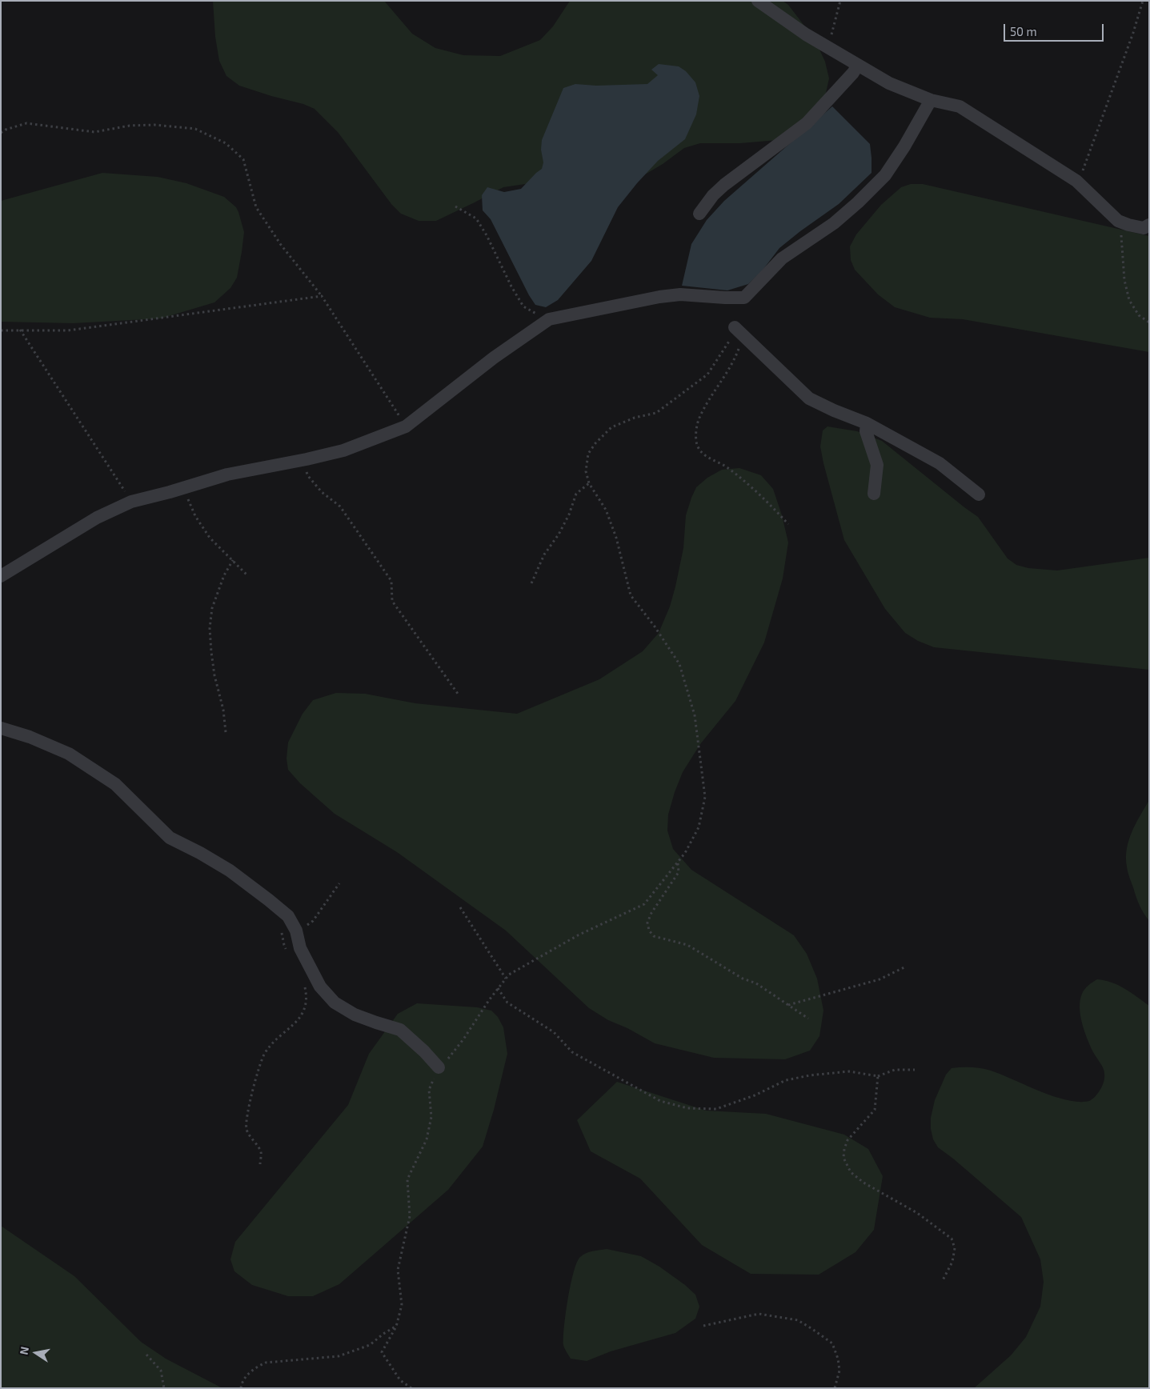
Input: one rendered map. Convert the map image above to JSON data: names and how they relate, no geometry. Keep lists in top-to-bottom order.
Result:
{
  "scale_bar": "50 m",
  "north": "left"
}
